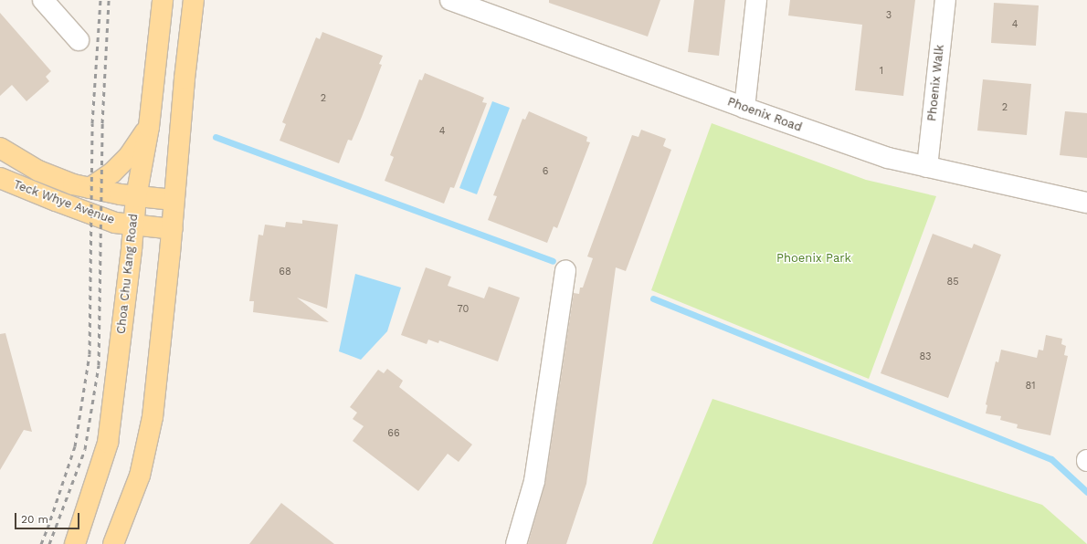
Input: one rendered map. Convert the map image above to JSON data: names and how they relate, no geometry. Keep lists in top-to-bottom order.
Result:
{
  "streets": {
    "main road": ["Teck Whye Avenue", "Choa Chu Kang Road"],
    "street": ["Phoenix Walk", "Phoenix Road"]
  },
  "crossings": [
    ["Phoenix Walk", "Phoenix Road"],
    ["Teck Whye Avenue", "Choa Chu Kang Road"]
  ],
  "parks": ["Phoenix Park"],
  "house_numbers": [
    "3",
    "4",
    "1",
    "2",
    "2",
    "4",
    "6",
    "68",
    "85",
    "70",
    "83",
    "81",
    "66"
  ],
  "scale_bar": "20 m"
}
